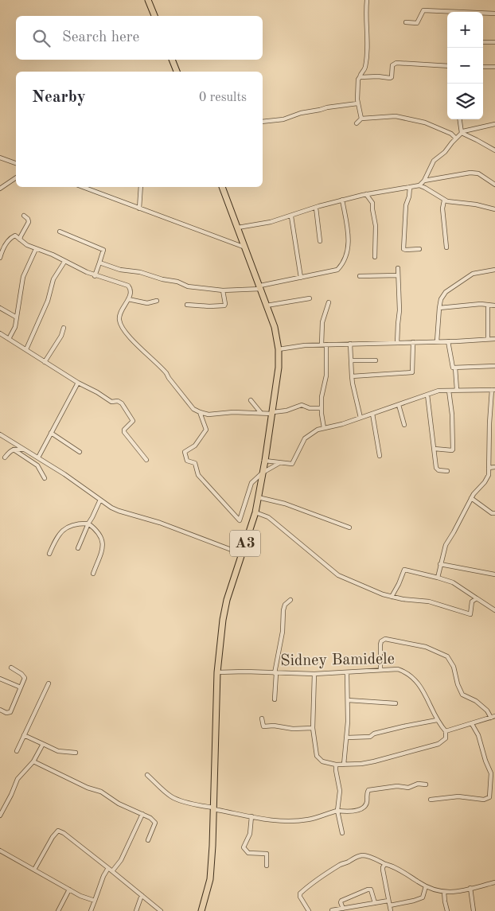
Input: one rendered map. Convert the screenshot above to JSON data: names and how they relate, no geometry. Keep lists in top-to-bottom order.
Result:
{
  "streets": {
    "highway": ["A3"],
    "street": ["Sidney Bamidele"]
  },
  "crossings": [
    ["A3", "Sidney Bamidele"]
  ],
  "page": {
    "map_buttons": ["+", "−"],
    "search": "Search here",
    "heading": ["Nearby", "0 results"]
  }
}
